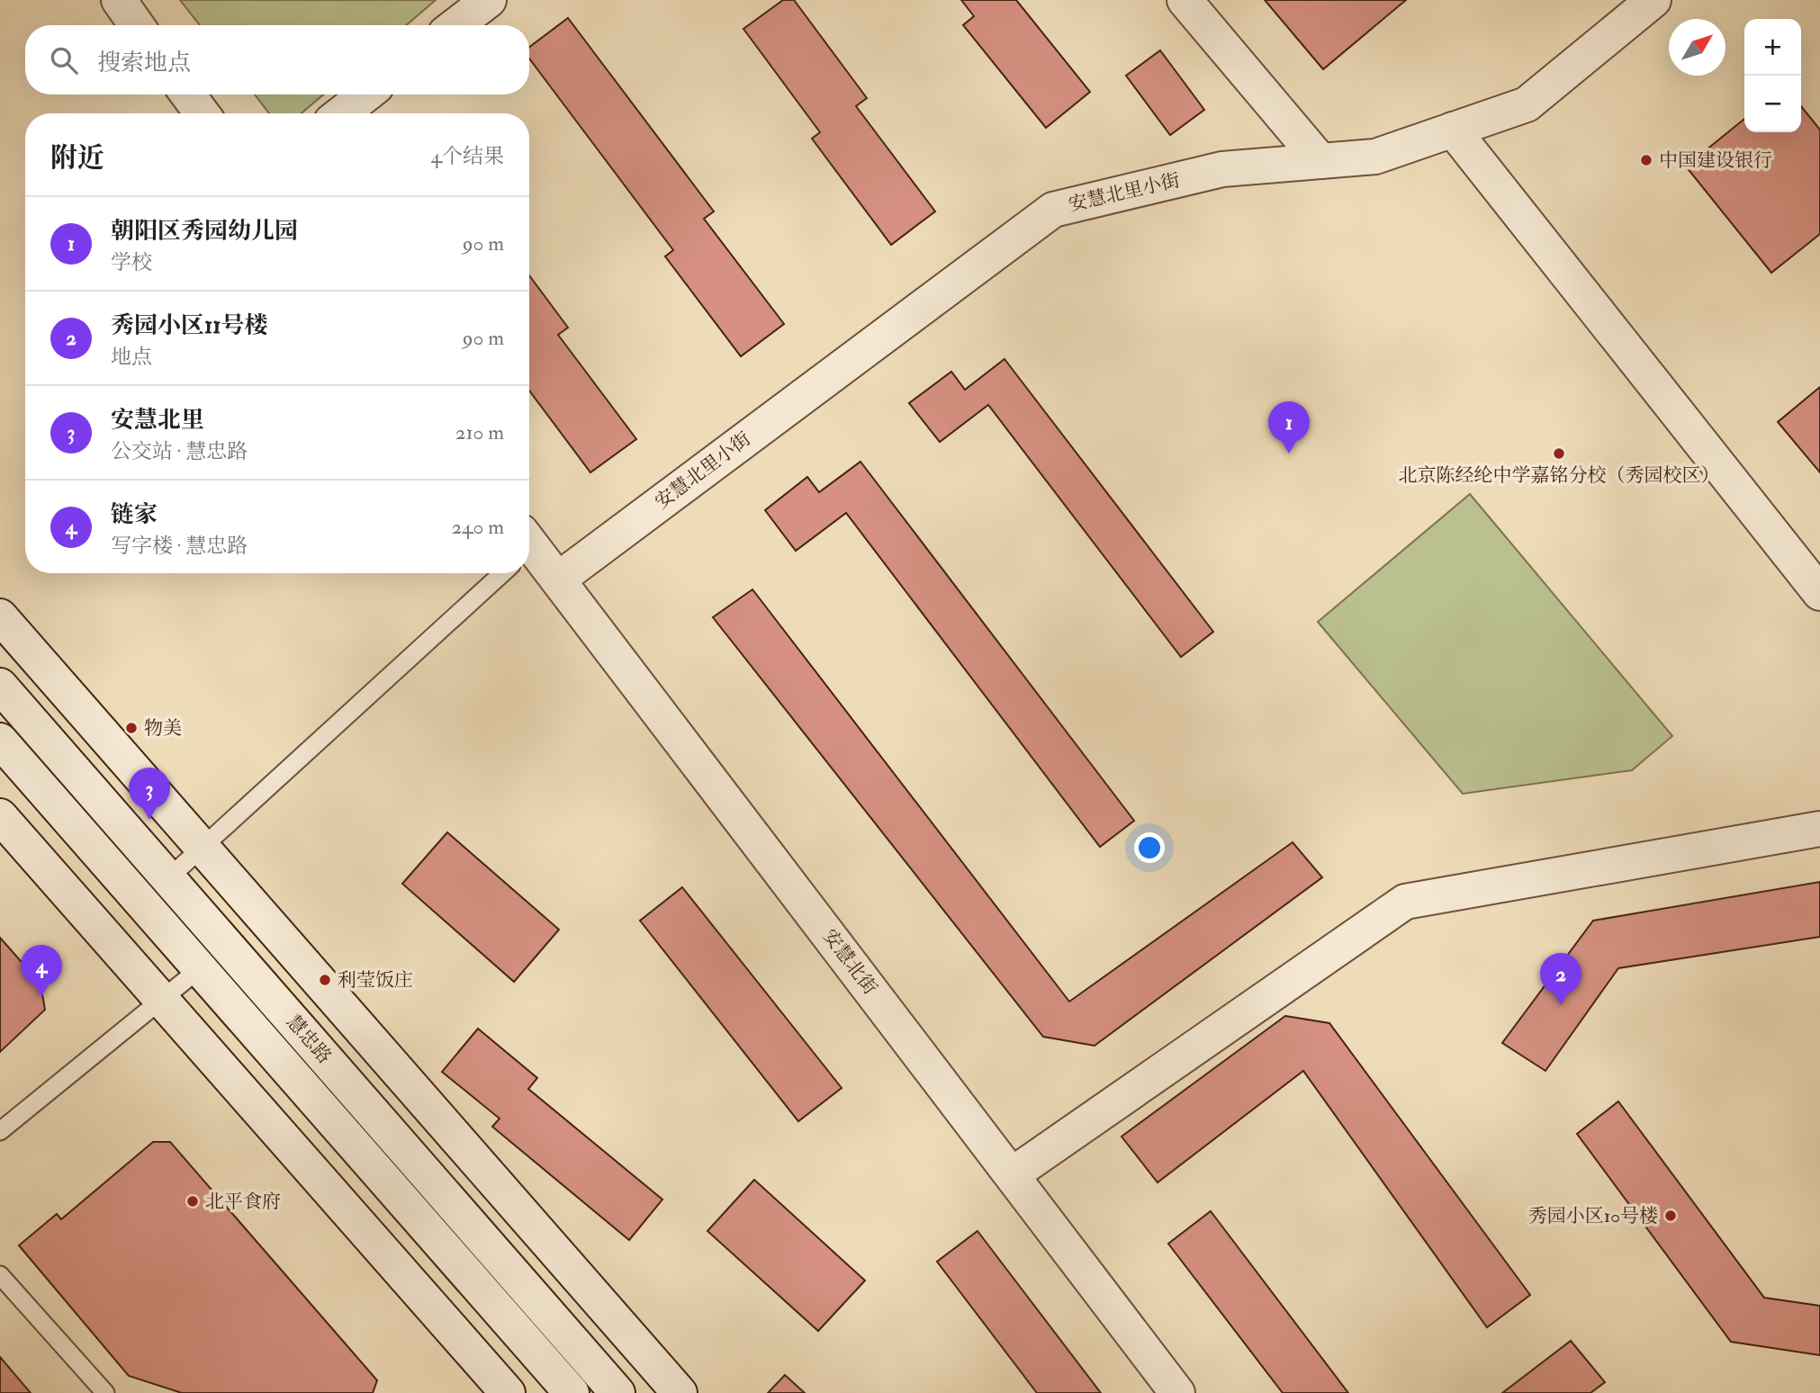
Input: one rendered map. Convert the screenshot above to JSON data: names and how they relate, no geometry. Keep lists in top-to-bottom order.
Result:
{
  "streets": {
    "street": ["安慧北里小街", "安慧北街", "慧忠路"]
  },
  "crossings": [
    ["安慧北里小街", "安慧北街"]
  ],
  "places": [
    "中国建设银行",
    "北京陈经纶中学嘉铭分校（秀园校区）",
    "物美",
    "利莹饭庄",
    "北平食府",
    "秀园小区10号楼"
  ],
  "north": "top right",
  "page": {
    "map_buttons": ["+", "−"],
    "search": "搜索地点",
    "heading": ["附近", "4个结果"],
    "list": [
      {
        "mark": "1",
        "name": "朝阳区秀园幼儿园",
        "note": "学校",
        "value": "90 m"
      },
      {
        "mark": "2",
        "name": "秀园小区11号楼",
        "note": "地点",
        "value": "90 m"
      },
      {
        "mark": "3",
        "name": "安慧北里",
        "note": "公交站 · 慧忠路",
        "value": "210 m"
      },
      {
        "mark": "4",
        "name": "链家",
        "note": "写字楼 · 慧忠路",
        "value": "240 m"
      }
    ],
    "pins": [
      "1",
      "3",
      "4",
      "2"
    ]
  }
}
